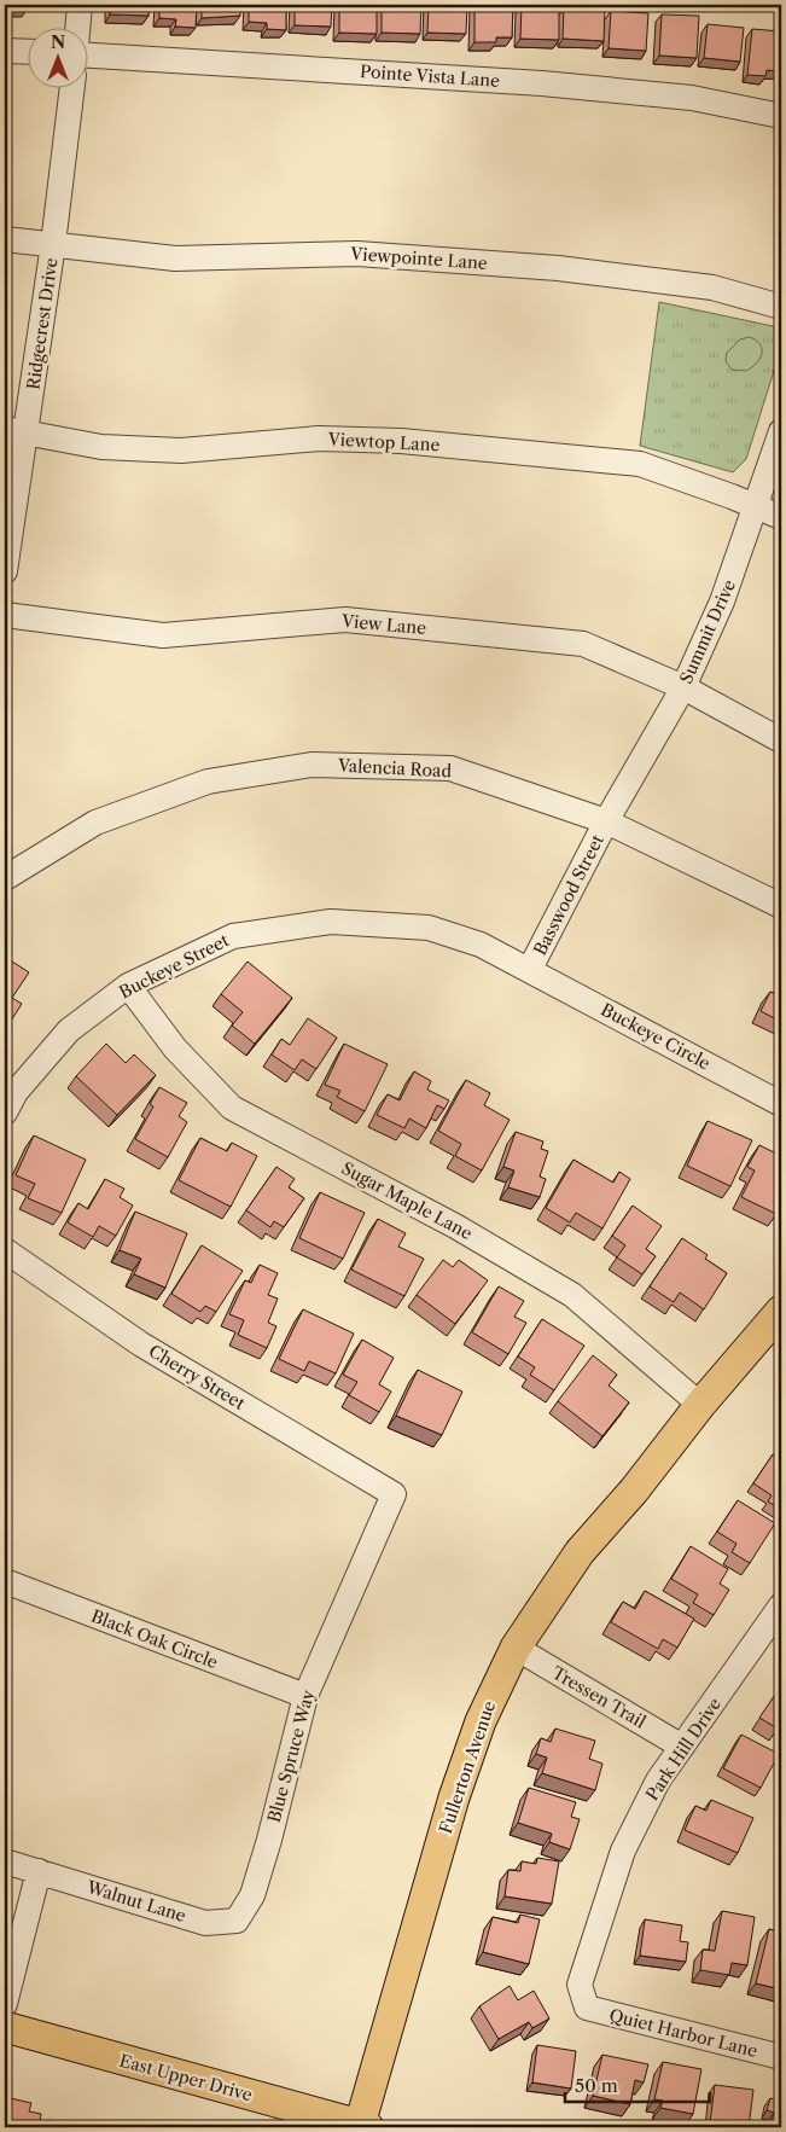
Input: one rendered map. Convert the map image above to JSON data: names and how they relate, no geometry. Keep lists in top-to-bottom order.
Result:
{
  "streets": {
    "main road": ["Fullerton Avenue", "East Upper Drive"],
    "street": [
      "Pointe Vista Lane",
      "Viewpointe Lane",
      "Ridgecrest Drive",
      "Viewtop Lane",
      "View Lane",
      "Summit Drive",
      "Valencia Road",
      "Basswood Street",
      "Buckeye Street",
      "Buckeye Circle",
      "Sugar Maple Lane",
      "Cherry Street",
      "Black Oak Circle",
      "Tressen Trail",
      "Park Hill Drive",
      "Blue Spruce Way",
      "Walnut Lane",
      "Quiet Harbor Lane"
    ]
  },
  "crossings": [
    ["Viewpointe Lane", "Ridgecrest Drive"],
    ["Ridgecrest Drive", "Viewtop Lane"],
    ["Viewtop Lane", "Summit Drive"],
    ["View Lane", "Summit Drive"],
    ["Summit Drive", "Valencia Road"],
    ["Summit Drive", "Basswood Street"],
    ["Valencia Road", "Basswood Street"],
    ["Basswood Street", "Buckeye Street"],
    ["Basswood Street", "Buckeye Circle"],
    ["Buckeye Street", "Buckeye Circle"],
    ["Buckeye Street", "Sugar Maple Lane"],
    ["Sugar Maple Lane", "Fullerton Avenue"],
    ["Cherry Street", "Blue Spruce Way"],
    ["Black Oak Circle", "Blue Spruce Way"],
    ["Tressen Trail", "Park Hill Drive"],
    ["Tressen Trail", "Fullerton Avenue"],
    ["Park Hill Drive", "Quiet Harbor Lane"],
    ["Blue Spruce Way", "Walnut Lane"],
    ["Fullerton Avenue", "East Upper Drive"]
  ],
  "scale_bar": "50 m",
  "north": "top"
}
